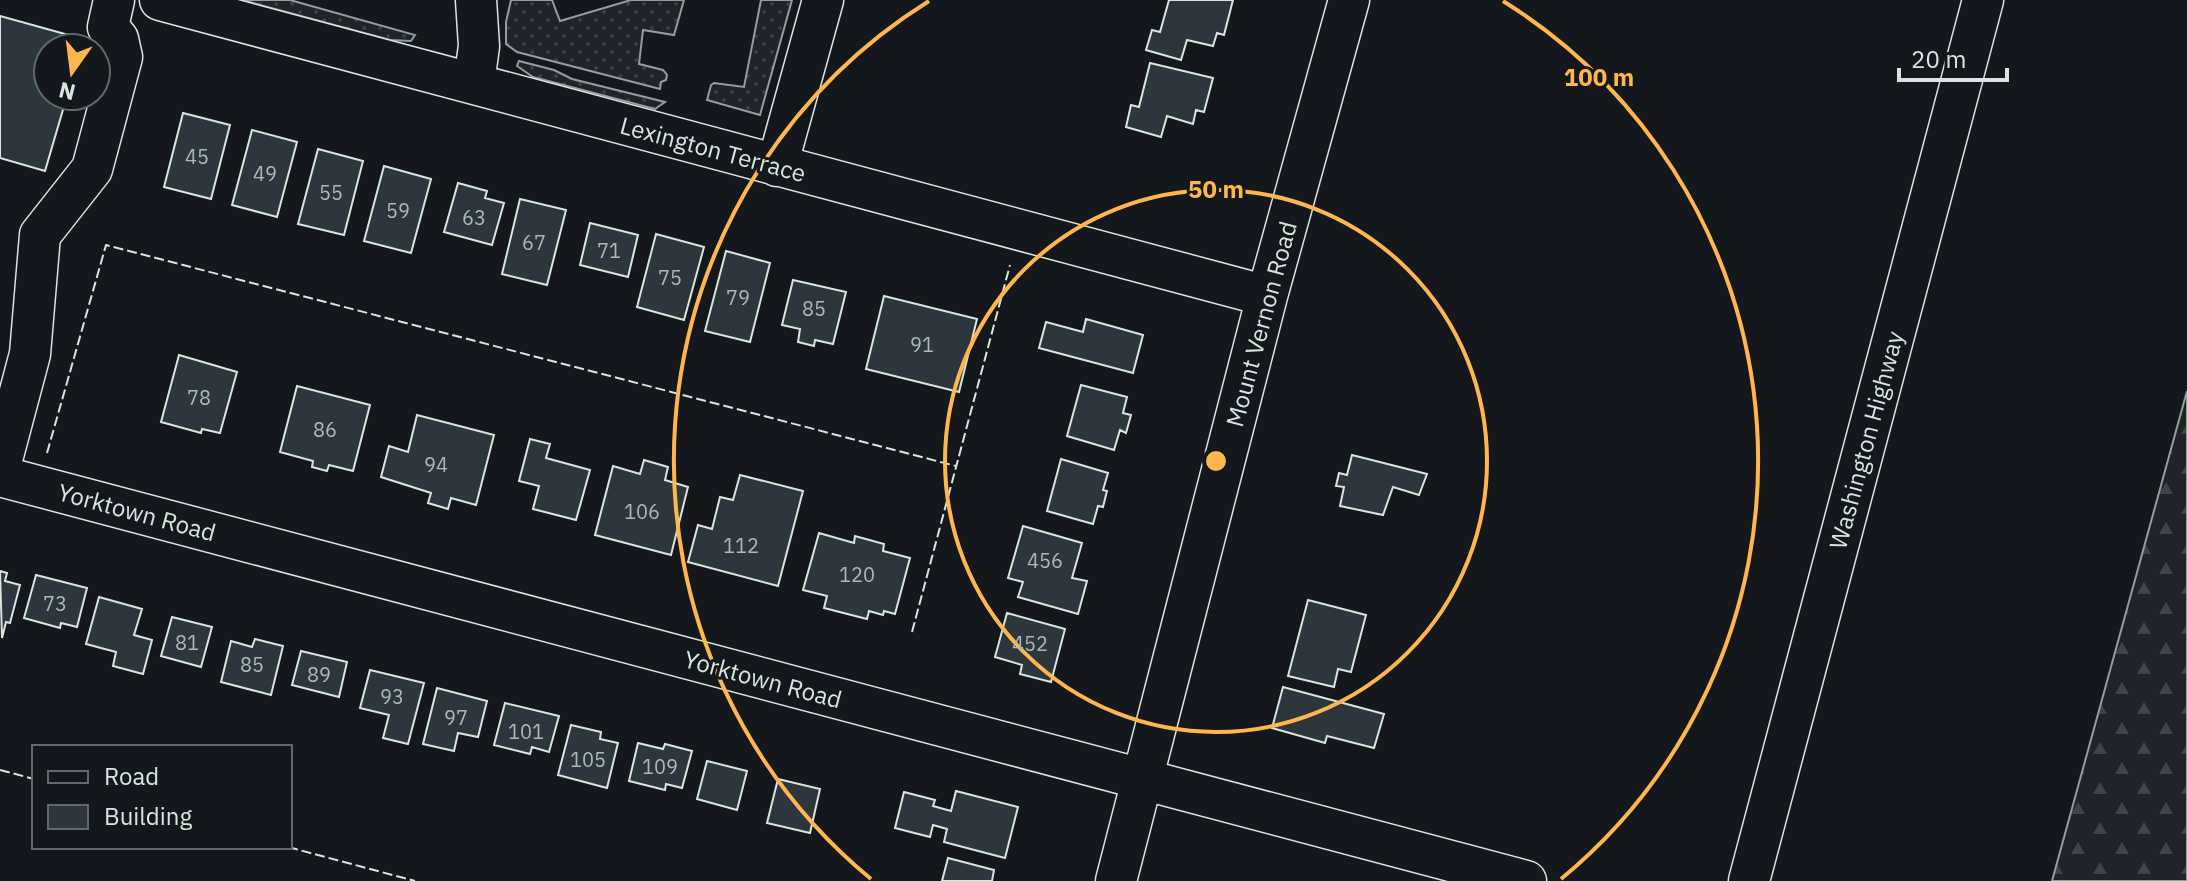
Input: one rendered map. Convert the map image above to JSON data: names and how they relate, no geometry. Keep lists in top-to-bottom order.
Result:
{
  "streets": {
    "street": [
      "Lexington Terrace",
      "Mount Vernon Road",
      "Washington Highway",
      "Yorktown Road"
    ]
  },
  "crossings": [
    ["Lexington Terrace", "Mount Vernon Road"],
    ["Mount Vernon Road", "Yorktown Road"]
  ],
  "house_numbers": [
    "45",
    "49",
    "55",
    "59",
    "63",
    "67",
    "71",
    "75",
    "79",
    "85",
    "91",
    "78",
    "86",
    "94",
    "106",
    "112",
    "456",
    "120",
    "73",
    "81",
    "452",
    "85",
    "89",
    "93",
    "97",
    "101",
    "105",
    "109"
  ],
  "legend": ["Road", "Building"],
  "scale_bar": "20 m",
  "north": "bottom",
  "rings": ["100 m", "50 m"]
}
